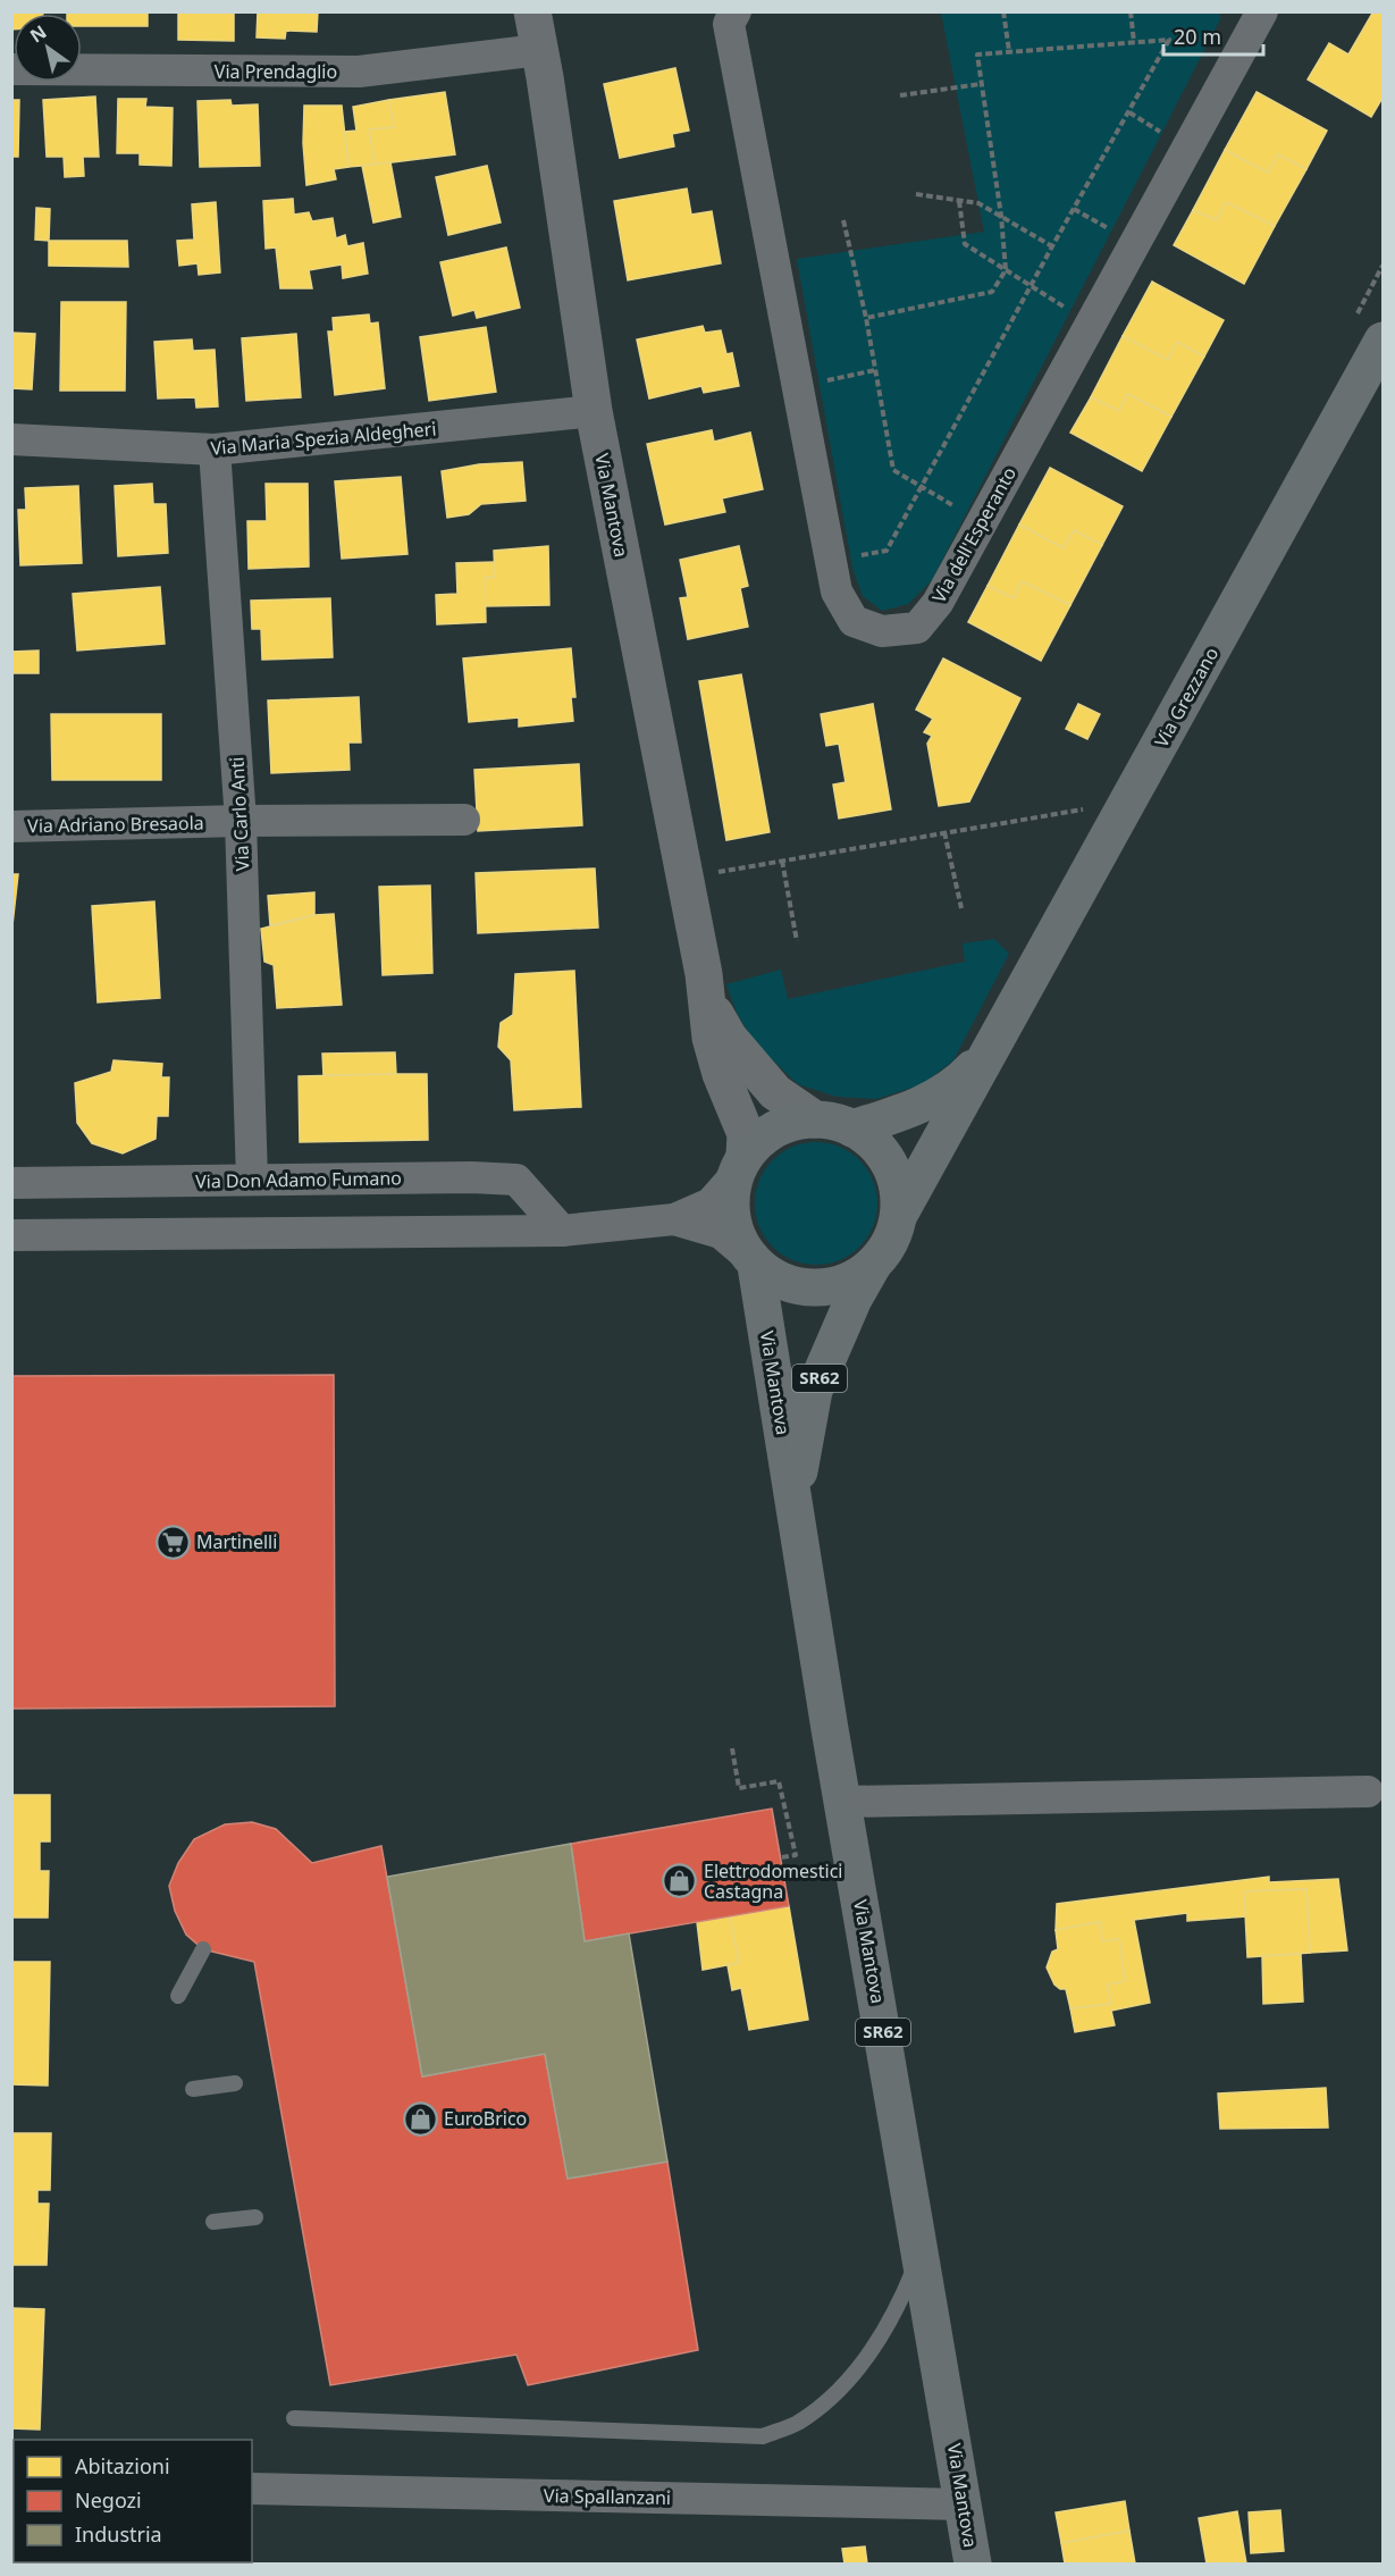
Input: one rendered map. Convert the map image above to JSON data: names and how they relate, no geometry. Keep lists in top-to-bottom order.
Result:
{
  "streets": {
    "main road": ["Via Mantova", "Via Grezzano", "SR62"],
    "street": [
      "Via Prendaglio",
      "Via Maria Spezia Aldegheri",
      "Via dell'Esperanto",
      "Via Carlo Anti",
      "Via Adriano Bresaola",
      "Via Don Adamo Fumano",
      "Via Spallanzani"
    ]
  },
  "crossings": [
    ["Via Prendaglio", "Via Mantova"],
    ["Via Maria Spezia Aldegheri", "Via Mantova"],
    ["Via Maria Spezia Aldegheri", "Via Carlo Anti"],
    ["Via Mantova", "Via Grezzano"],
    ["Via Mantova", "Via Spallanzani"],
    ["Via Carlo Anti", "Via Adriano Bresaola"],
    ["Via Carlo Anti", "Via Don Adamo Fumano"]
  ],
  "places": {
    "supermarket": ["Martinelli"],
    "shop": ["Elettrodomestici Castagna", "EuroBrico"]
  },
  "legend": ["Abitazioni", "Negozi", "Industria"],
  "scale_bar": "20 m",
  "north": "top left"
}
